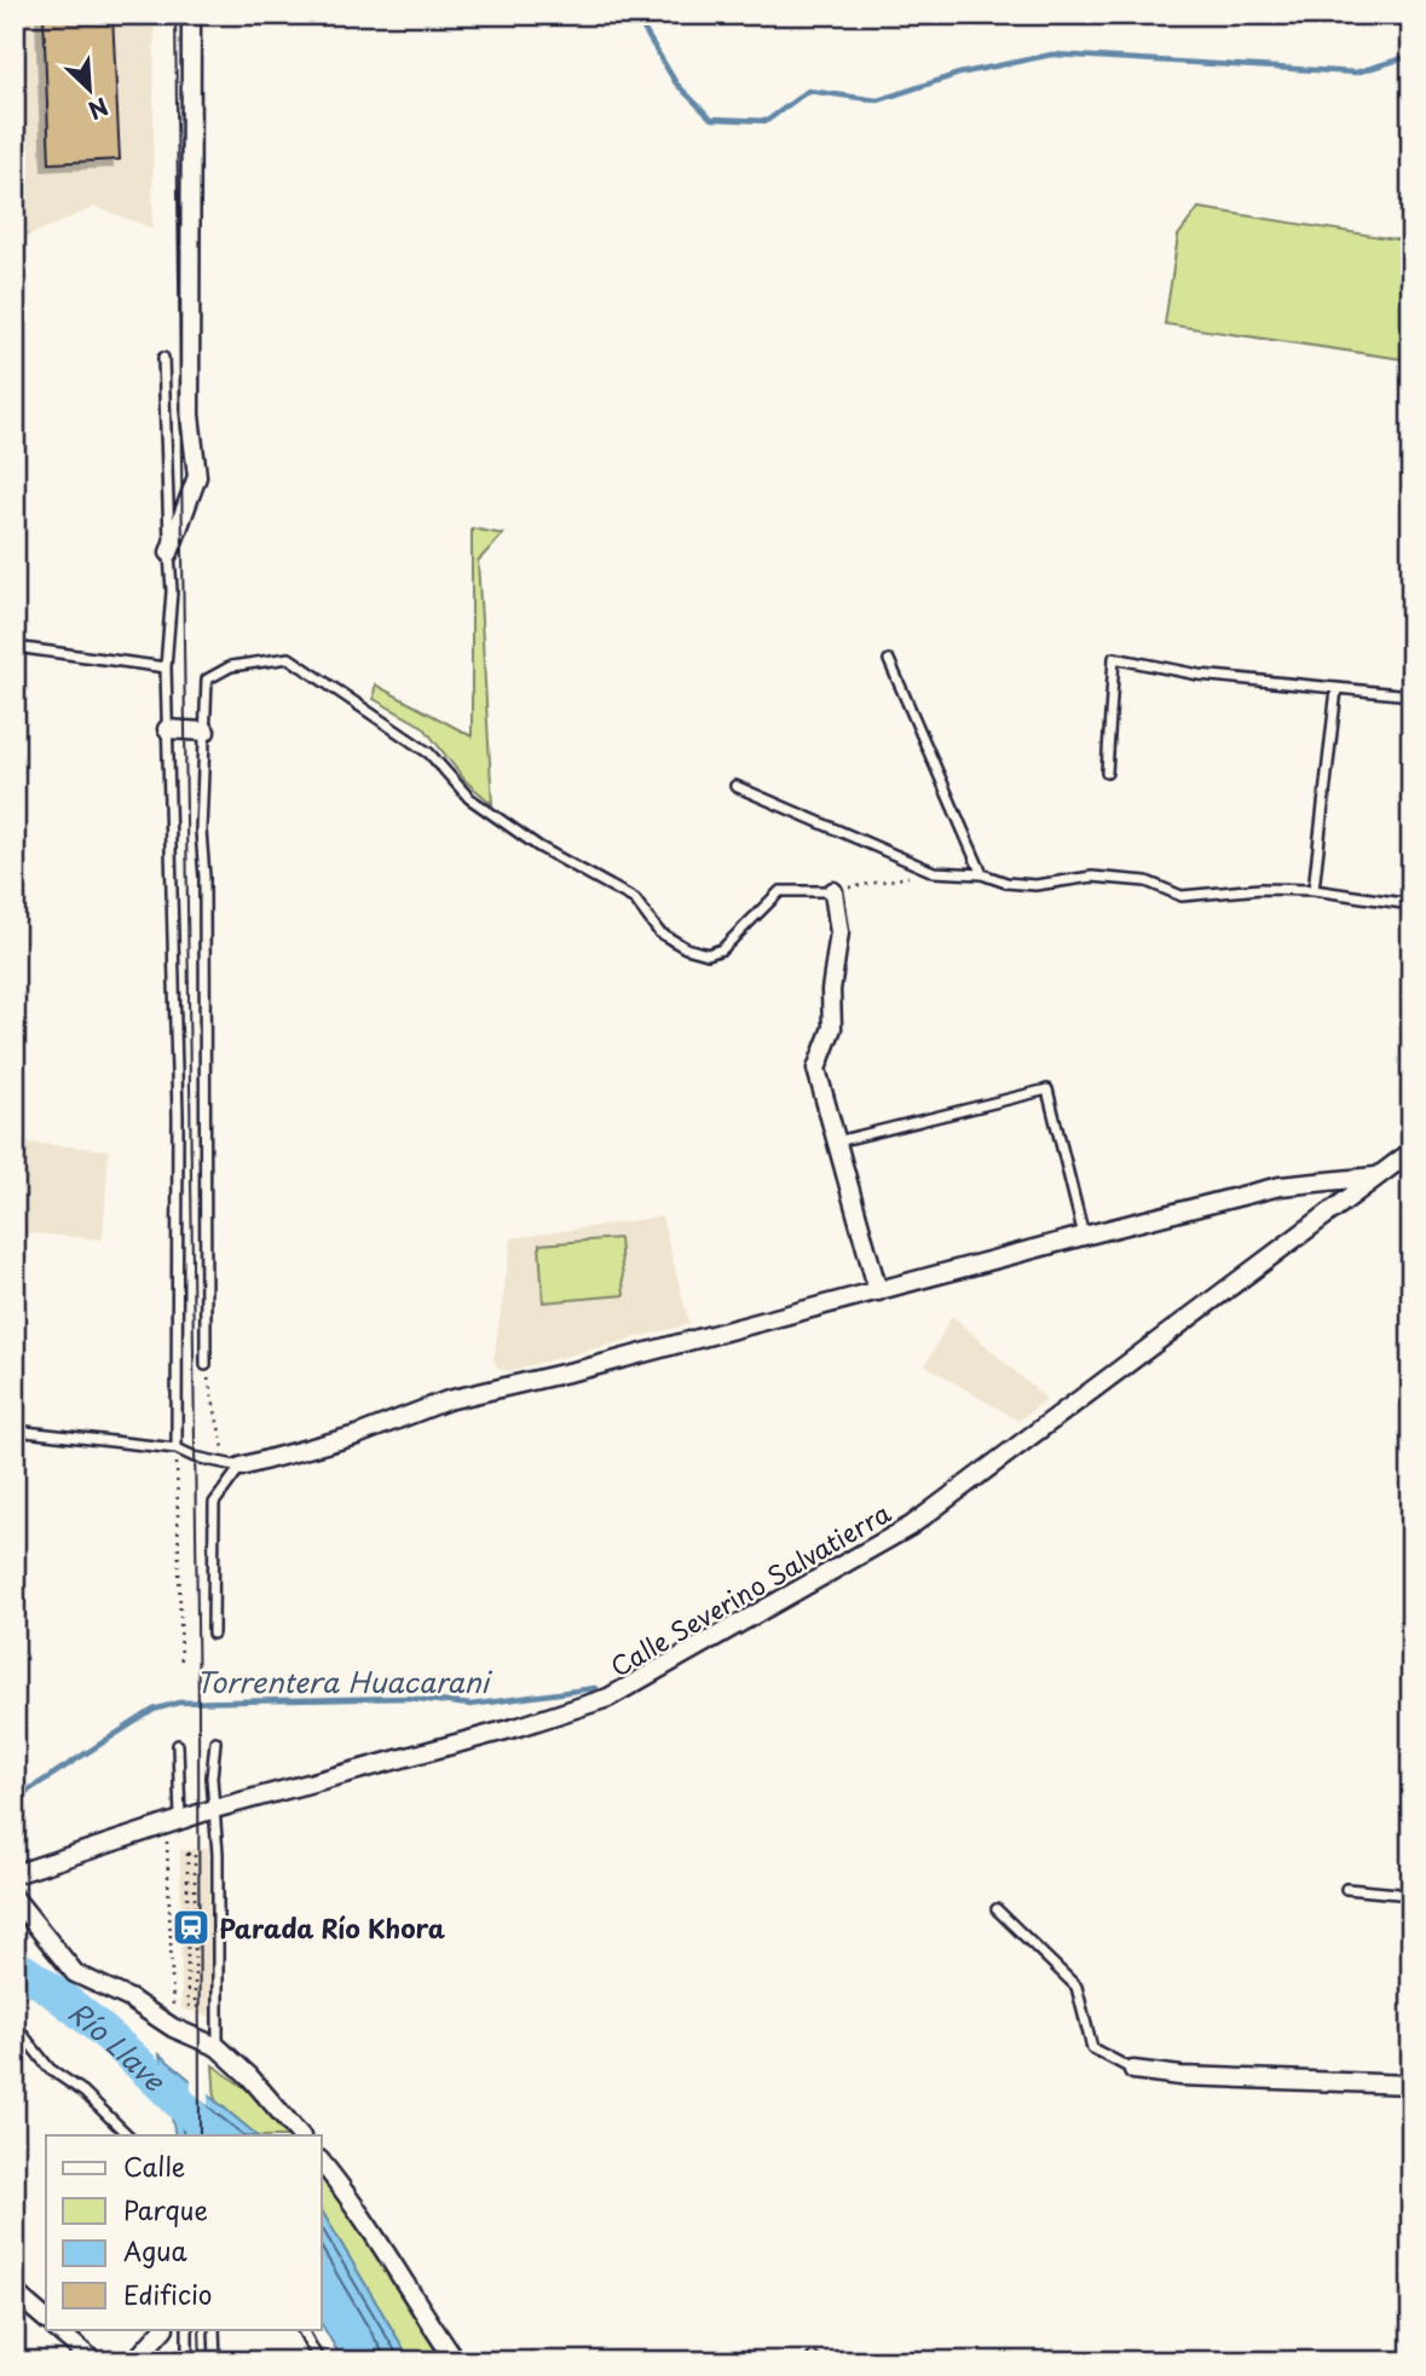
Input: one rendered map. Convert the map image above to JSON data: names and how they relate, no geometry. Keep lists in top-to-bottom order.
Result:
{
  "streets": {
    "street": ["Calle Severino Salvatierra"]
  },
  "water": ["Torrentera Huacarani", "Río Llave"],
  "places": {
    "station": ["Parada Río Khora"]
  },
  "legend": [
    "Calle",
    "Parque",
    "Agua",
    "Edificio"
  ],
  "north": "bottom right"
}
